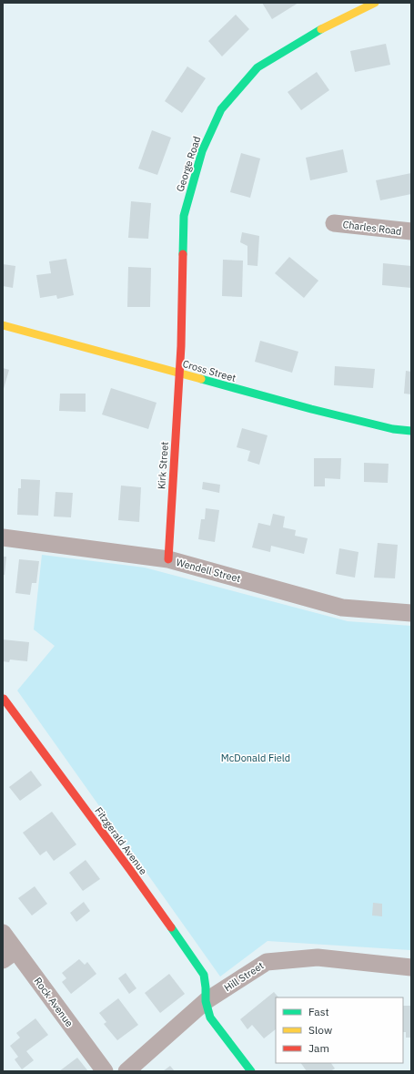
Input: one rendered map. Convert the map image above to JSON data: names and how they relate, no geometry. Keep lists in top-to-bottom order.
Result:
{
  "streets": {
    "street": [
      "George Road",
      "Charles Road",
      "Cross Street",
      "Kirk Street",
      "Wendell Street",
      "Fitzgerald Avenue",
      "Hill Street",
      "Rock Avenue"
    ]
  },
  "crossings": [
    ["George Road", "Cross Street"],
    ["George Road", "Kirk Street"],
    ["Cross Street", "Kirk Street"],
    ["Kirk Street", "Wendell Street"],
    ["Fitzgerald Avenue", "Hill Street"]
  ],
  "parks": ["McDonald Field"],
  "legend": ["Fast", "Slow", "Jam"]
}
